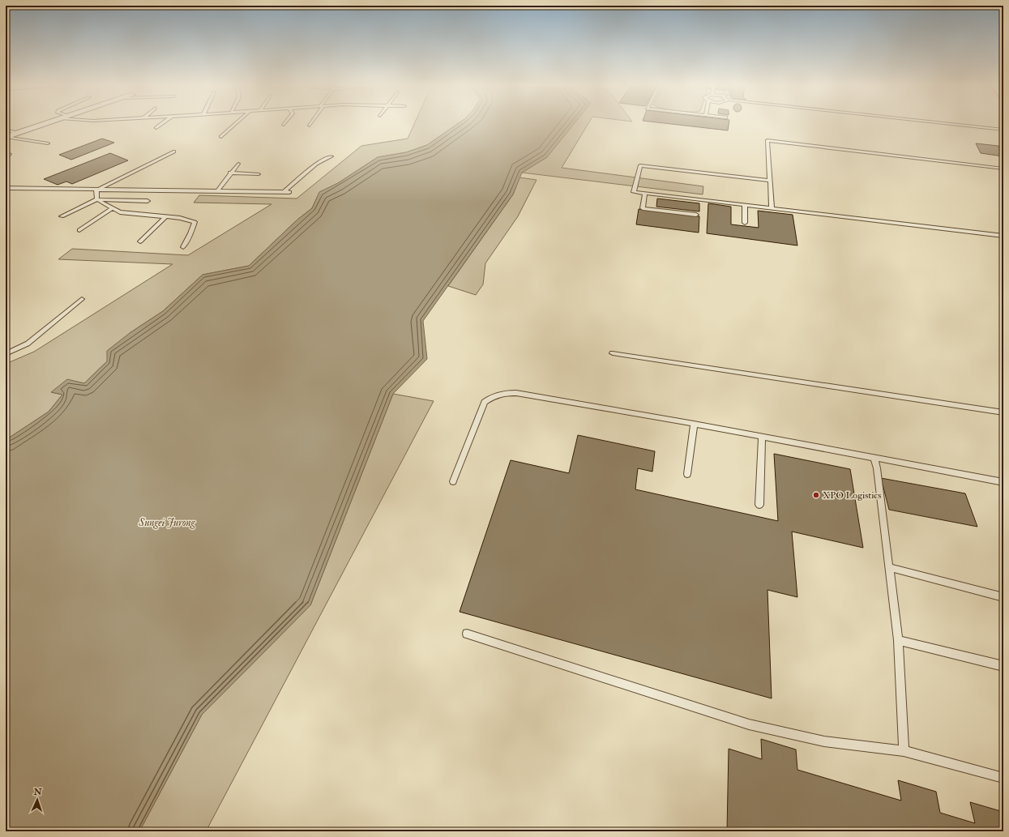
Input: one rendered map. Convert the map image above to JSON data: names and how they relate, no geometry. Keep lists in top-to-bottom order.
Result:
{
  "water": ["Sungei Jurong"],
  "places": ["XPO Logistics"],
  "north": "top"
}
